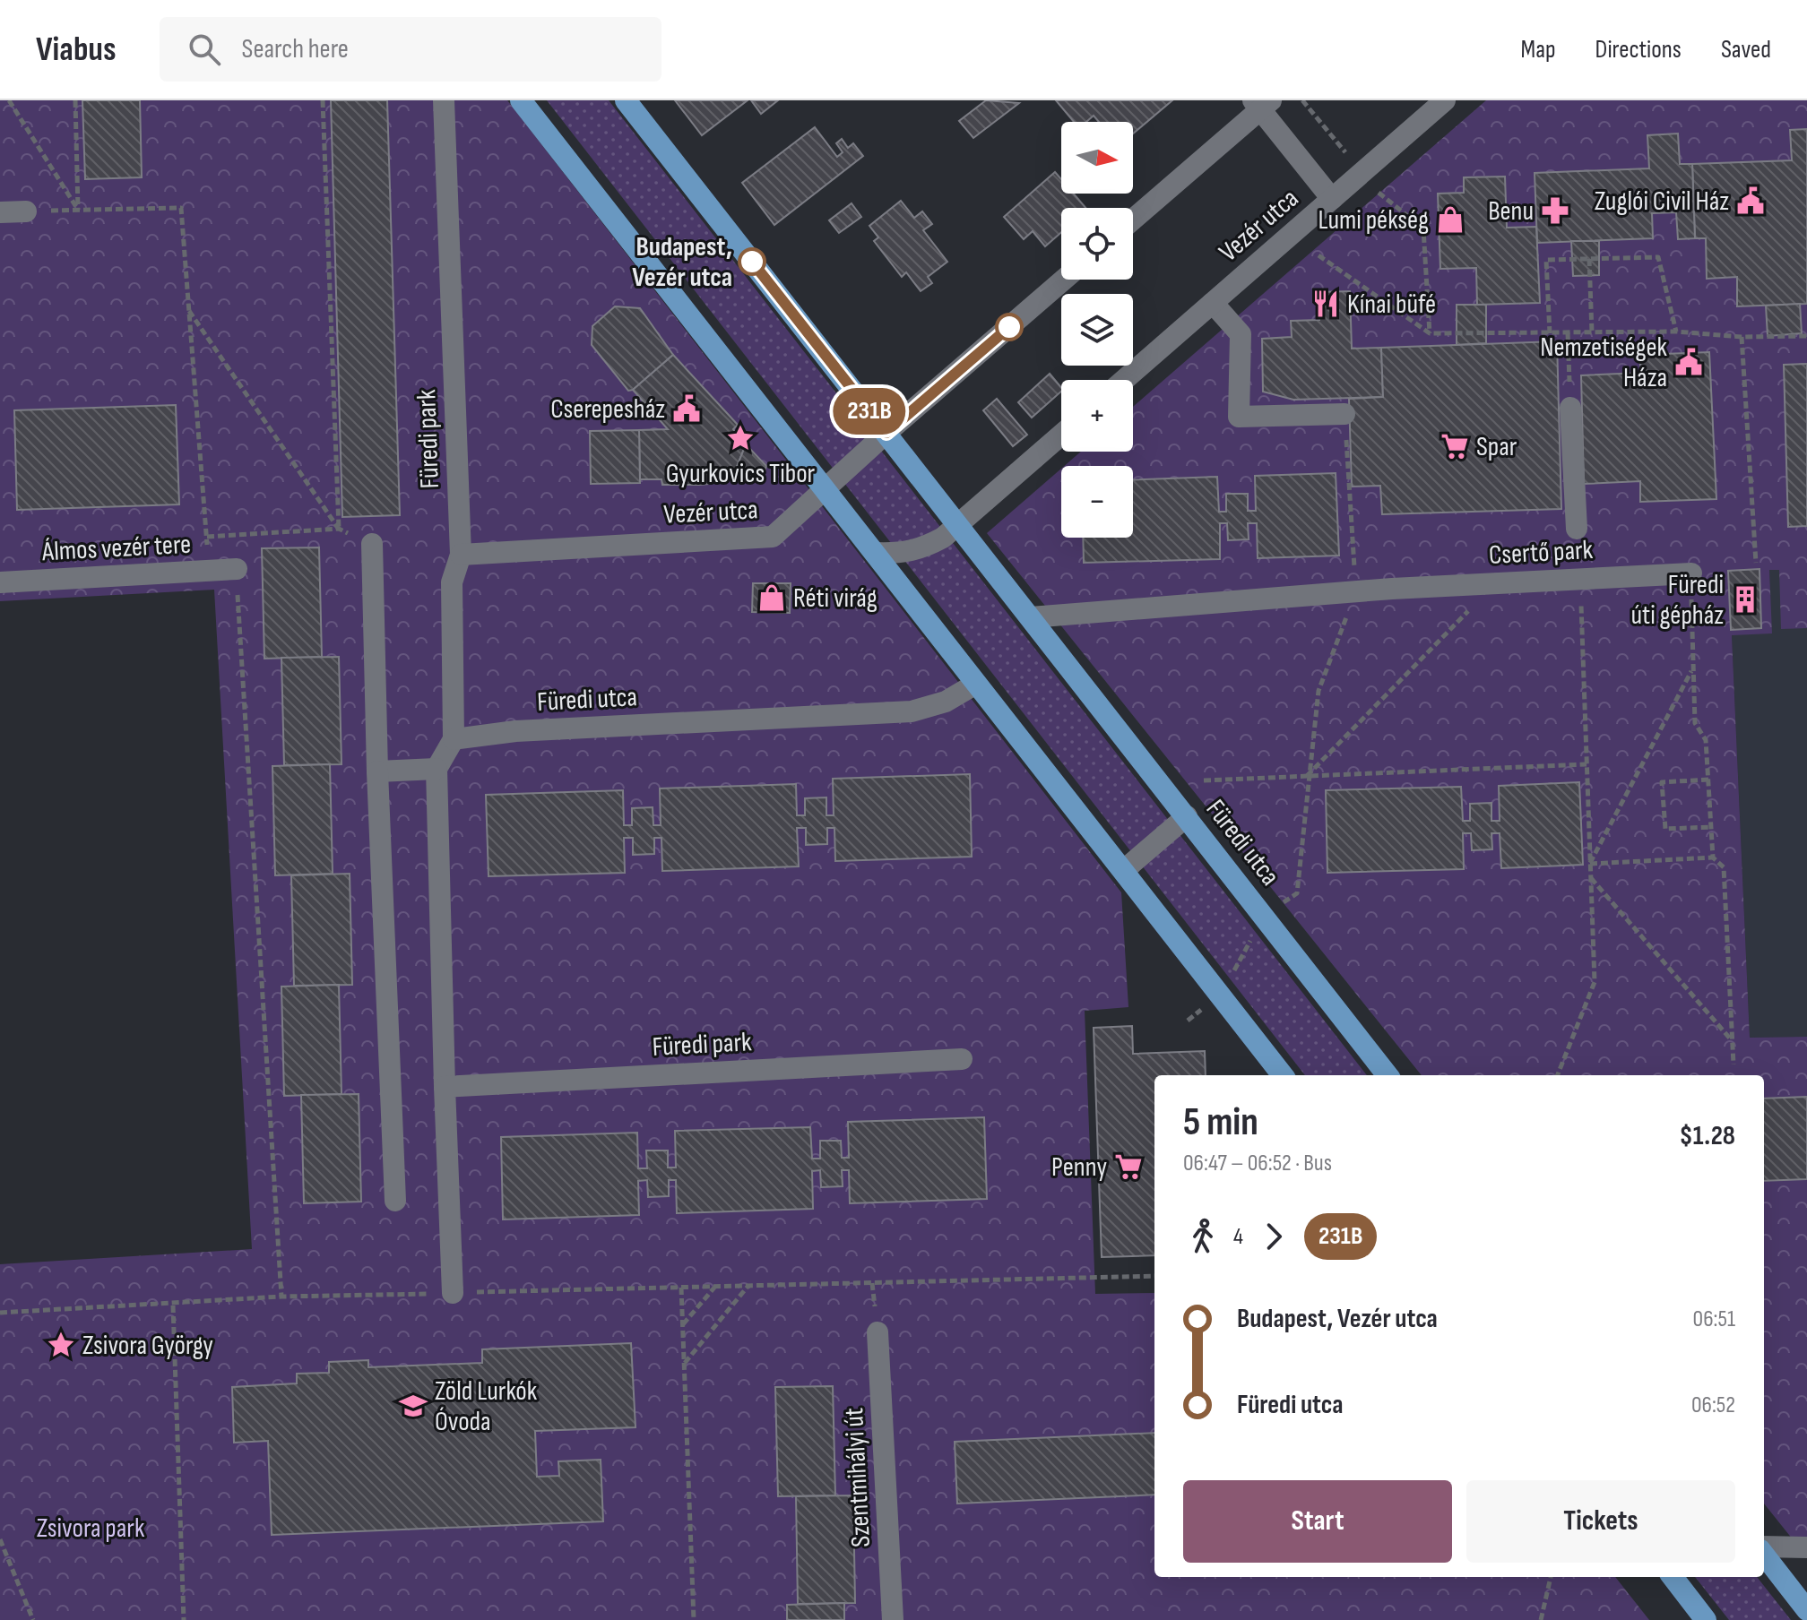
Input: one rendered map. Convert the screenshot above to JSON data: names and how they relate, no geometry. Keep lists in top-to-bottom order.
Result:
{
  "streets": {
    "main road": ["Füredi utca"],
    "street": [
      "Vezér utca",
      "Füredi park",
      "Álmos vezér tere",
      "Csertő park",
      "Szentmihályi út"
    ]
  },
  "crossings": [
    ["Vezér utca", "Füredi park"],
    ["Vezér utca", "Füredi utca"],
    ["Füredi park", "Füredi utca"],
    ["Csertő park", "Füredi utca"]
  ],
  "parks": ["Zsivora park"],
  "places": {
    "public building": ["Zuglói Civil Ház", "Nemzetiségek Háza", "Cserepesház"],
    "pharmacy": ["Benu"],
    "shop": ["Lumi pékség", "Réti virág"],
    "other": ["Budapest, Vezér utca"],
    "restaurant": ["Kínai büfé"],
    "place": ["Gyurkovics Tibor", "Zsivora György"],
    "supermarket": ["Spar", "Penny"],
    "building": ["Füredi úti gépház"],
    "school or university": ["Zöld Lurkók Óvoda"]
  },
  "lines": ["bus line 231B"],
  "north": "right",
  "page": {
    "header": "Viabus",
    "search": "Search here",
    "nav": ["Map", "Directions", "Saved"],
    "on_map": "231B",
    "map_buttons": ["+", "−"],
    "heading": ["5 min", "06:47 – 06:52 · Bus", "$1.28"],
    "legs": ["4", "231B"],
    "list": [
      {
        "name": "Budapest, Vezér utca",
        "value": "06:51"
      },
      {
        "name": "Füredi utca",
        "value": "06:52"
      }
    ],
    "buttons": ["Start", "Tickets"]
  }
}
